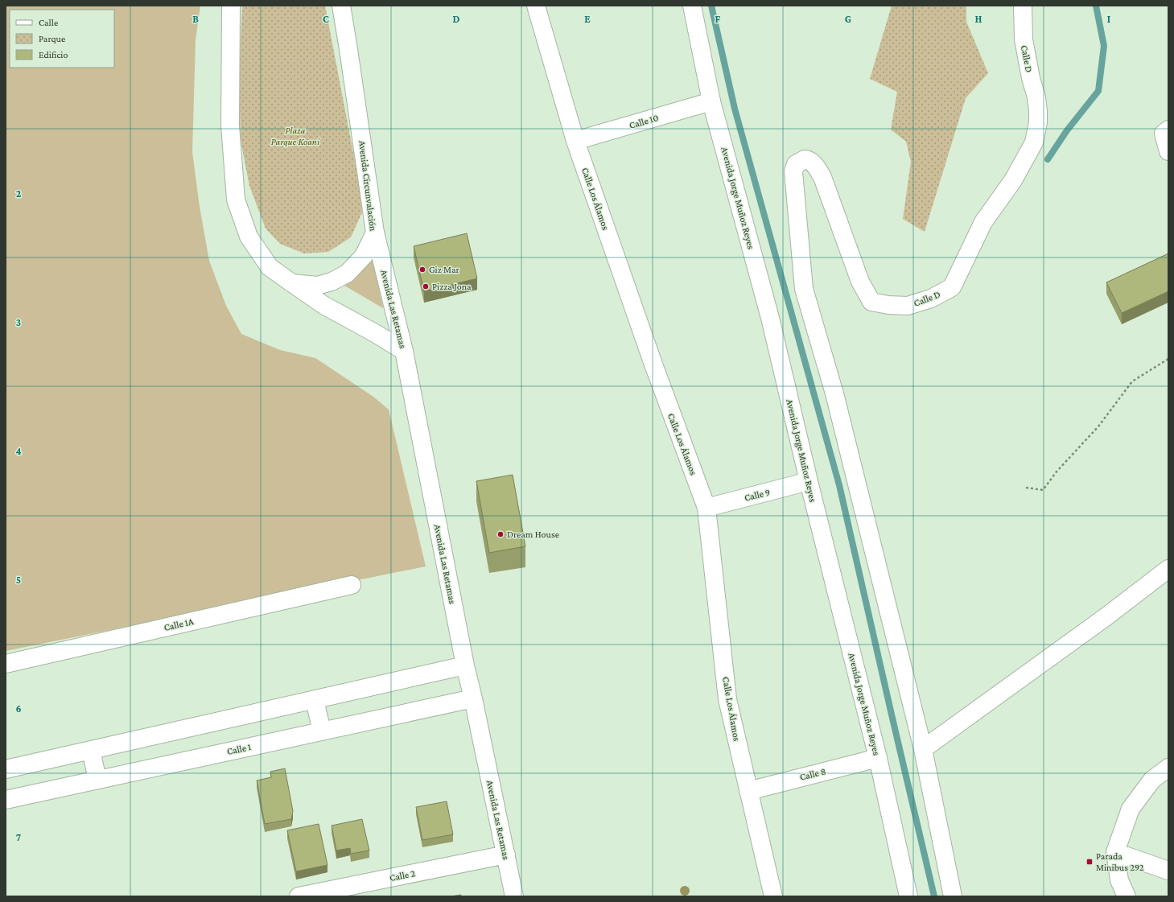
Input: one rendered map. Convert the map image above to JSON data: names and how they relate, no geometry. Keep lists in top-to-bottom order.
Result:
{
  "streets": {
    "street": [
      "Calle D",
      "Calle 10",
      "Avenida Circunvalación",
      "Avenida Jorge Muñoz Reyes",
      "Calle Los Álamos",
      "Avenida Las Retamas",
      "Calle 9",
      "Calle 1A",
      "Calle 1",
      "Calle 8",
      "Calle 2"
    ]
  },
  "crossings": [
    ["Calle 10", "Avenida Jorge Muñoz Reyes"],
    ["Calle 10", "Calle Los Álamos"],
    ["Avenida Circunvalación", "Avenida Las Retamas"],
    ["Avenida Jorge Muñoz Reyes", "Calle 9"],
    ["Avenida Jorge Muñoz Reyes", "Calle 8"],
    ["Calle Los Álamos", "Calle 9"],
    ["Calle Los Álamos", "Calle 8"],
    ["Avenida Las Retamas", "Calle 1"],
    ["Avenida Las Retamas", "Calle 2"]
  ],
  "parks": ["Plaza Parque Koani"],
  "places": {
    "other": ["Giz Mar", "Pizza Jona", "Dream House"],
    "transit": ["Parada Minibus 292"]
  },
  "legend": ["Calle", "Parque", "Edificio"],
  "grid": {
    "columns": [
      "B",
      "C",
      "D",
      "E",
      "F",
      "G",
      "H",
      "I"
    ],
    "rows": [
      "2",
      "3",
      "4",
      "5",
      "6",
      "7"
    ]
  }
}
